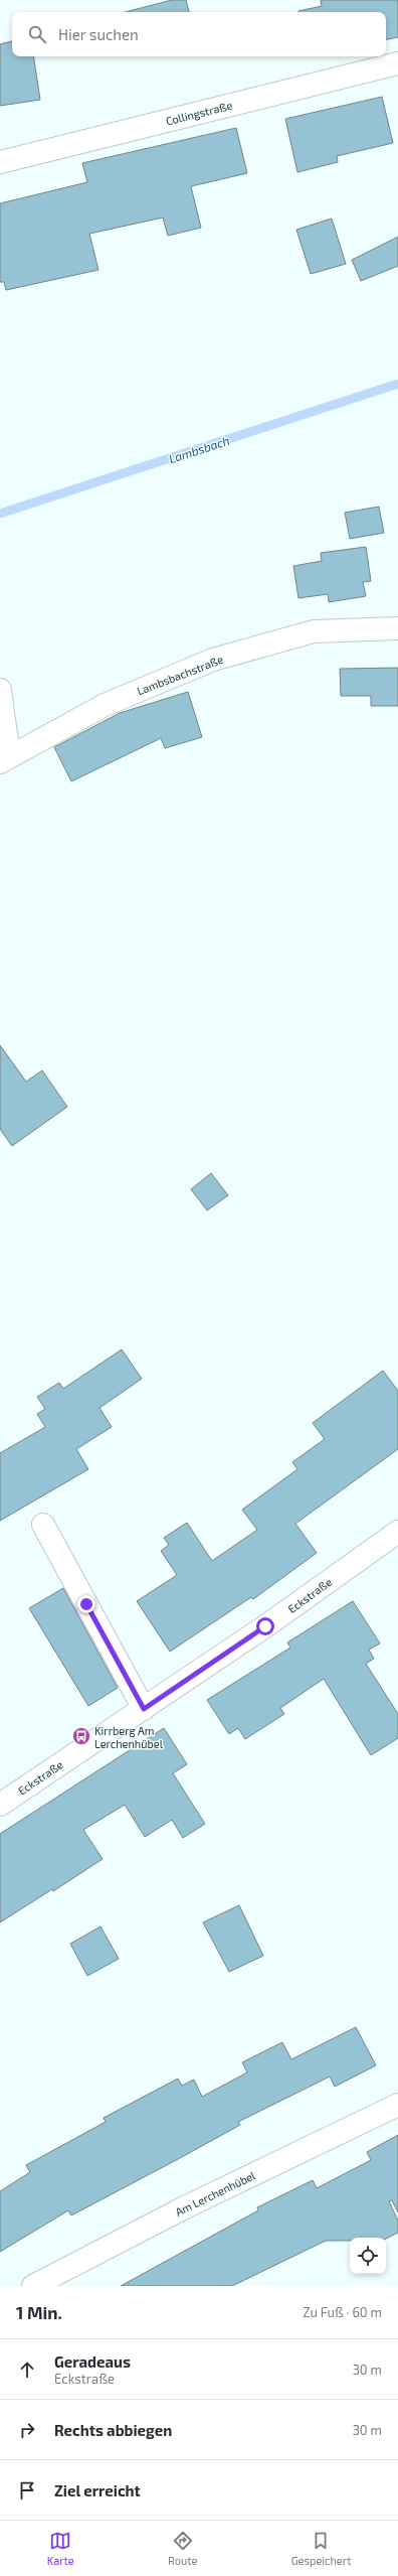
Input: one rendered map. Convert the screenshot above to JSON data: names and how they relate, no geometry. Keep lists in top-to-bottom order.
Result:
{
  "streets": {
    "street": [
      "Collingstraße",
      "Lambsbachstraße",
      "Eckstraße",
      "Am Lerchenhübel"
    ]
  },
  "water": ["Lambsbach"],
  "places": {
    "bus stop": ["Kirrberg Am Lerchenhübel"]
  },
  "page": {
    "search": "Hier suchen",
    "heading": ["1 Min.", "Zu Fuß · 60 m"],
    "list": [
      ["Geradeaus", "Eckstraße", "30 m"],
      ["Rechts abbiegen", "30 m"],
      "Ziel erreicht"
    ],
    "nav": ["Karte", "Route", "Gespeichert"]
  }
}
